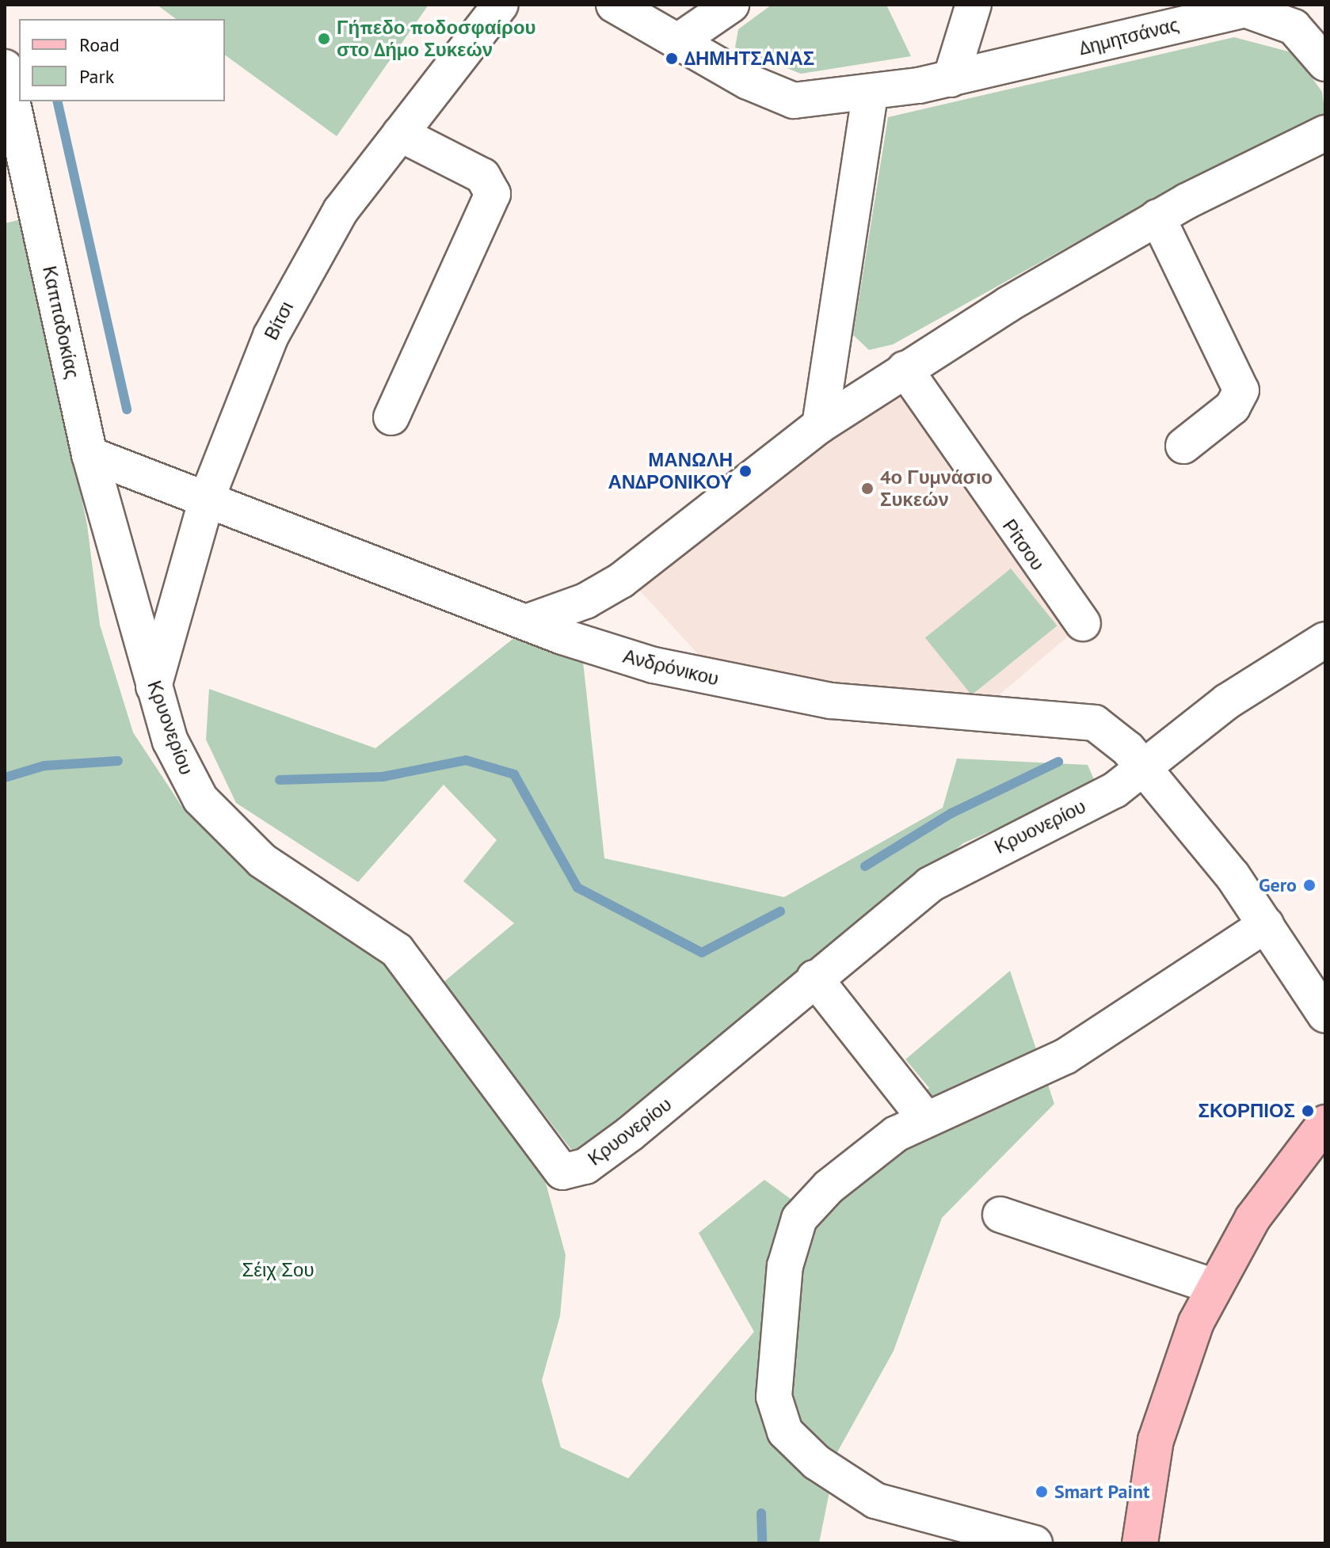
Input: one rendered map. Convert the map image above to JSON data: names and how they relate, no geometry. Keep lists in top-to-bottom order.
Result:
{
  "streets": {
    "street": [
      "Δημητσάνας",
      "Βίτσι",
      "Καππαδοκίας",
      "Ρίτσου",
      "Ανδρόνικου",
      "Κρυονερίου"
    ]
  },
  "crossings": [
    ["Βίτσι", "Ανδρόνικου"],
    ["Βίτσι", "Κρυονερίου"],
    ["Καππαδοκίας", "Κρυονερίου"],
    ["Ανδρόνικου", "Κρυονερίου"]
  ],
  "parks": ["Σέιχ Σου"],
  "places": [
    "Γήπεδο ποδοσφαίρου στο Δήμο Συκεών",
    "ΔΗΜΗΤΣΑΝΑΣ",
    "ΜΑΝΩΛΗ ΑΝΔΡΟΝΙΚΟΥ",
    "4ο Γυμνάσιο Συκεών",
    "Gero",
    "ΣΚΟΡΠΙΟΣ",
    "Smart Paint"
  ],
  "legend": ["Road", "Park"]
}
